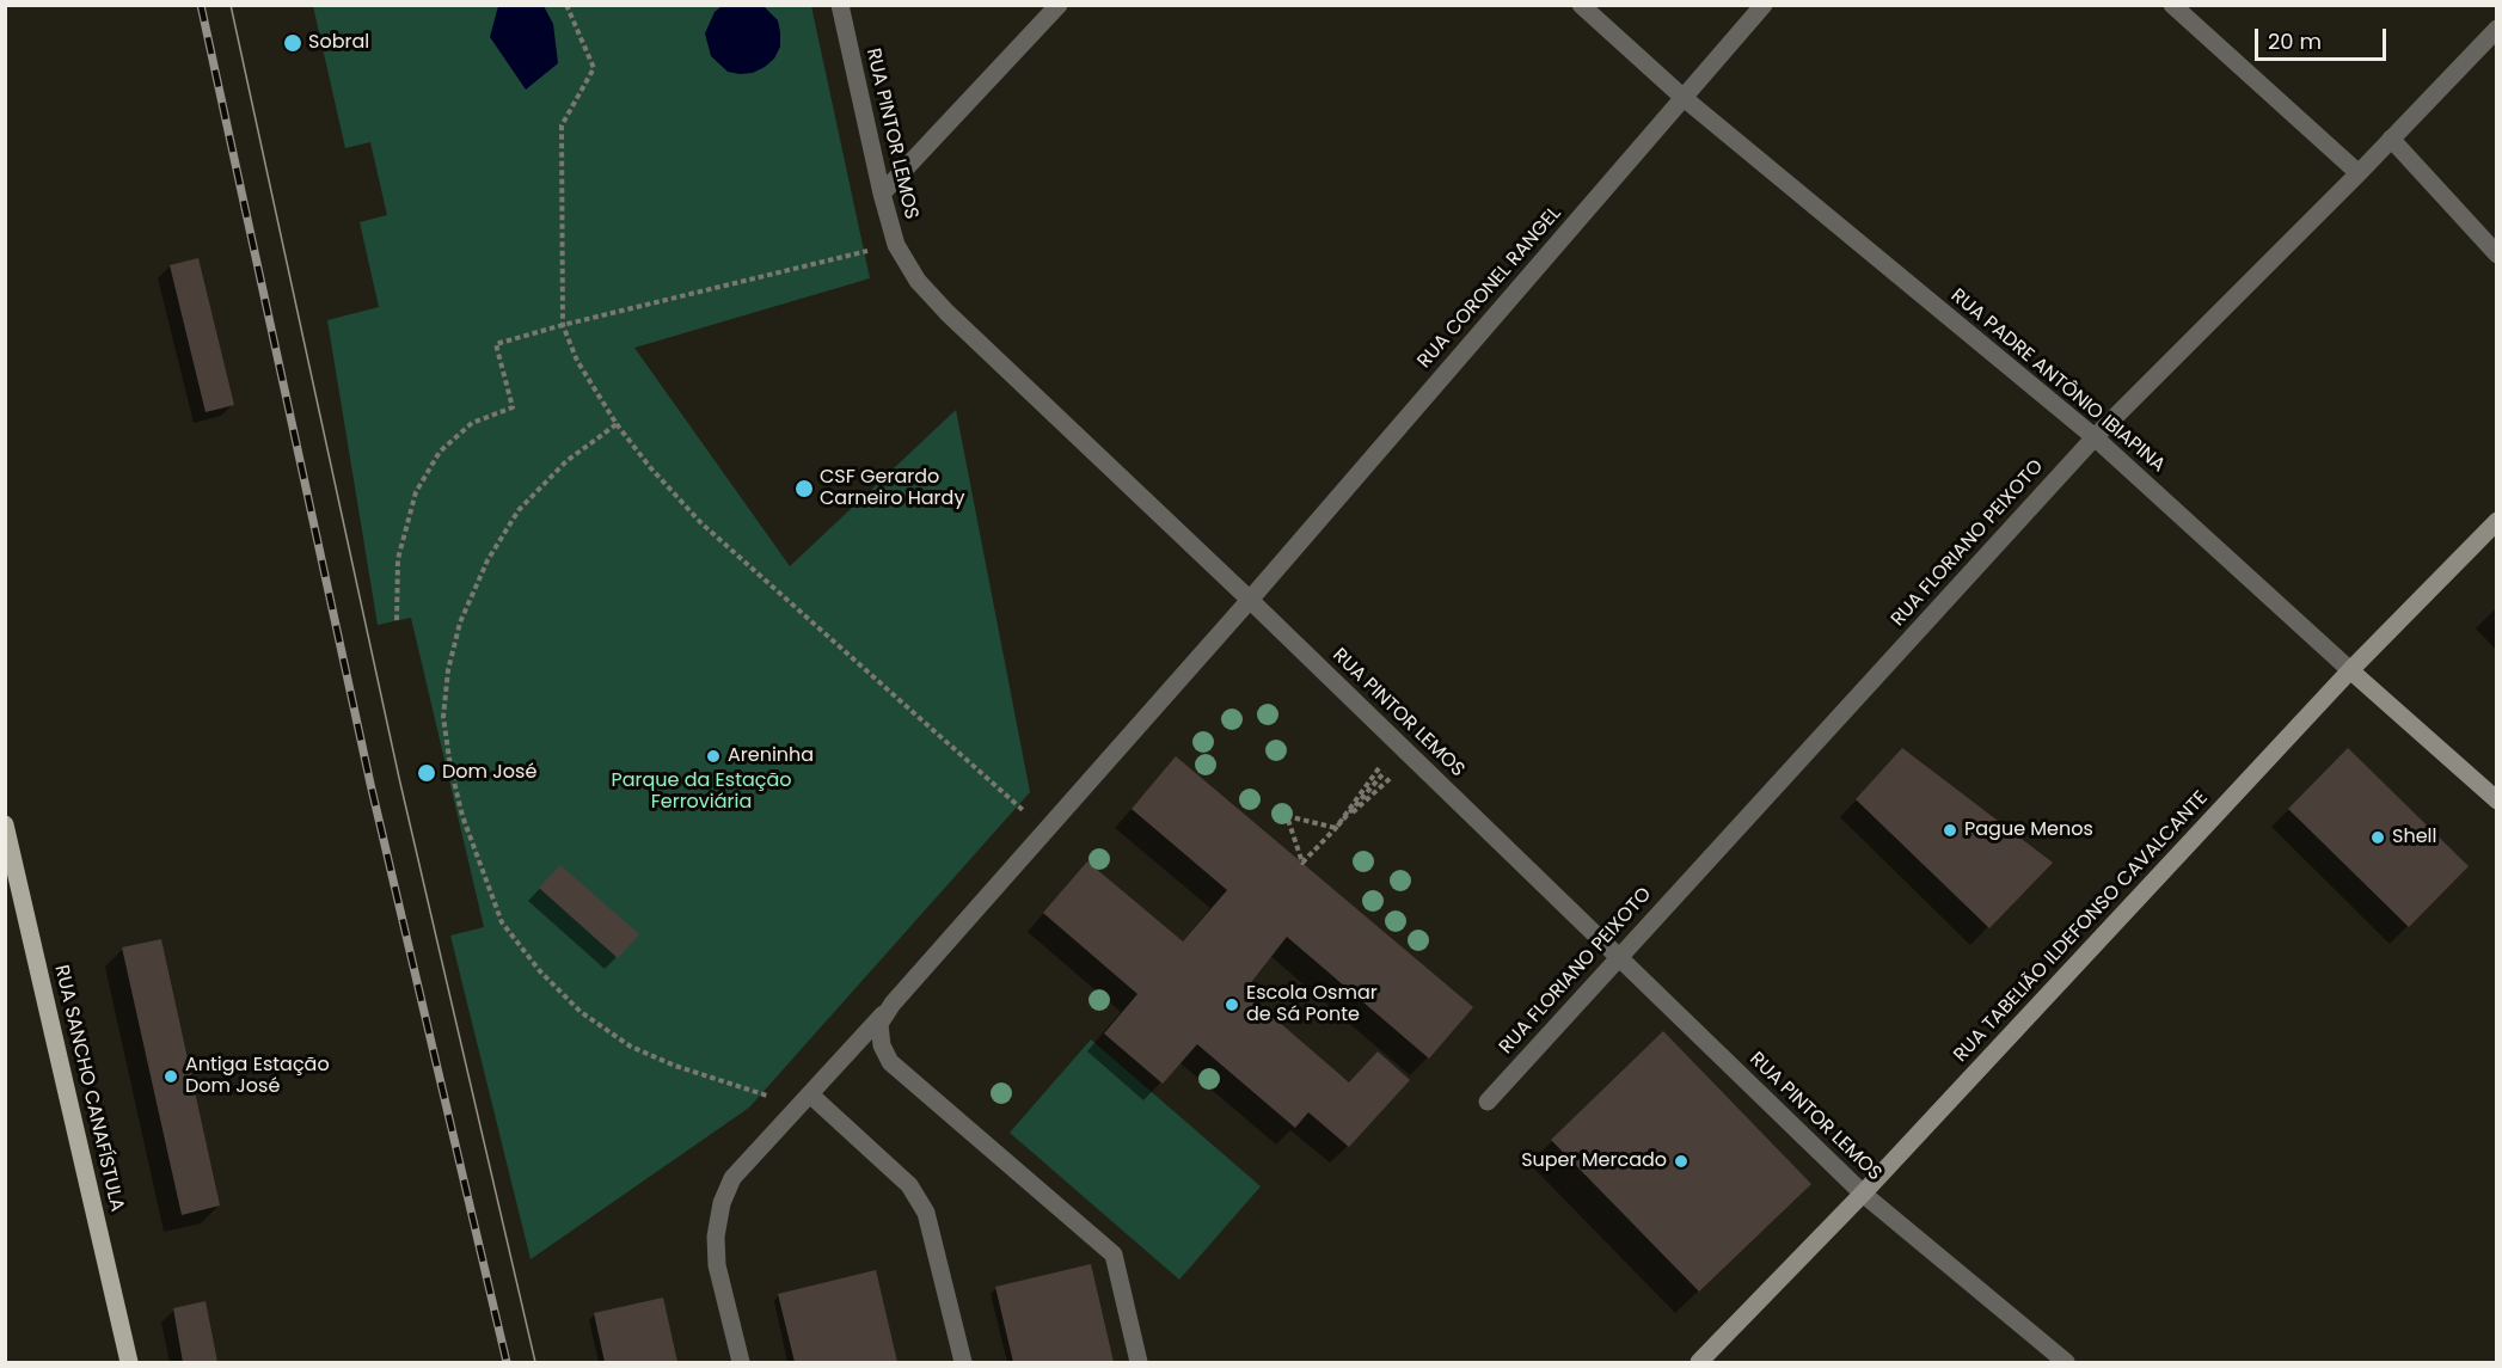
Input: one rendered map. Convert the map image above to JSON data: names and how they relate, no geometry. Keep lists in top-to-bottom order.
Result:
{
  "streets": {
    "main road": ["RUA PADRE ANTÔNIO IBIAPINA", "RUA TABELIÃO ILDEFONSO CAVALCANTE", "RUA SANCHO CANAFÍSTULA"],
    "street": ["RUA PINTOR LEMOS", "RUA CORONEL RANGEL", "RUA FLORIANO PEIXOTO"]
  },
  "crossings": [
    ["RUA PINTOR LEMOS", "RUA CORONEL RANGEL"],
    ["RUA PINTOR LEMOS", "RUA FLORIANO PEIXOTO"],
    ["RUA PINTOR LEMOS", "RUA TABELIÃO ILDEFONSO CAVALCANTE"],
    ["RUA CORONEL RANGEL", "RUA PADRE ANTÔNIO IBIAPINA"],
    ["RUA PADRE ANTÔNIO IBIAPINA", "RUA FLORIANO PEIXOTO"],
    ["RUA PADRE ANTÔNIO IBIAPINA", "RUA TABELIÃO ILDEFONSO CAVALCANTE"]
  ],
  "parks": ["Parque da Estação Ferroviária"],
  "places": [
    "Sobral",
    "CSF Gerardo Carneiro Hardy",
    "Areninha",
    "Dom José",
    "Pague Menos",
    "Shell",
    "Escola Osmar de Sá Ponte",
    "Antiga Estação Dom José",
    "Super Mercado"
  ],
  "scale_bar": "20 m"
}
